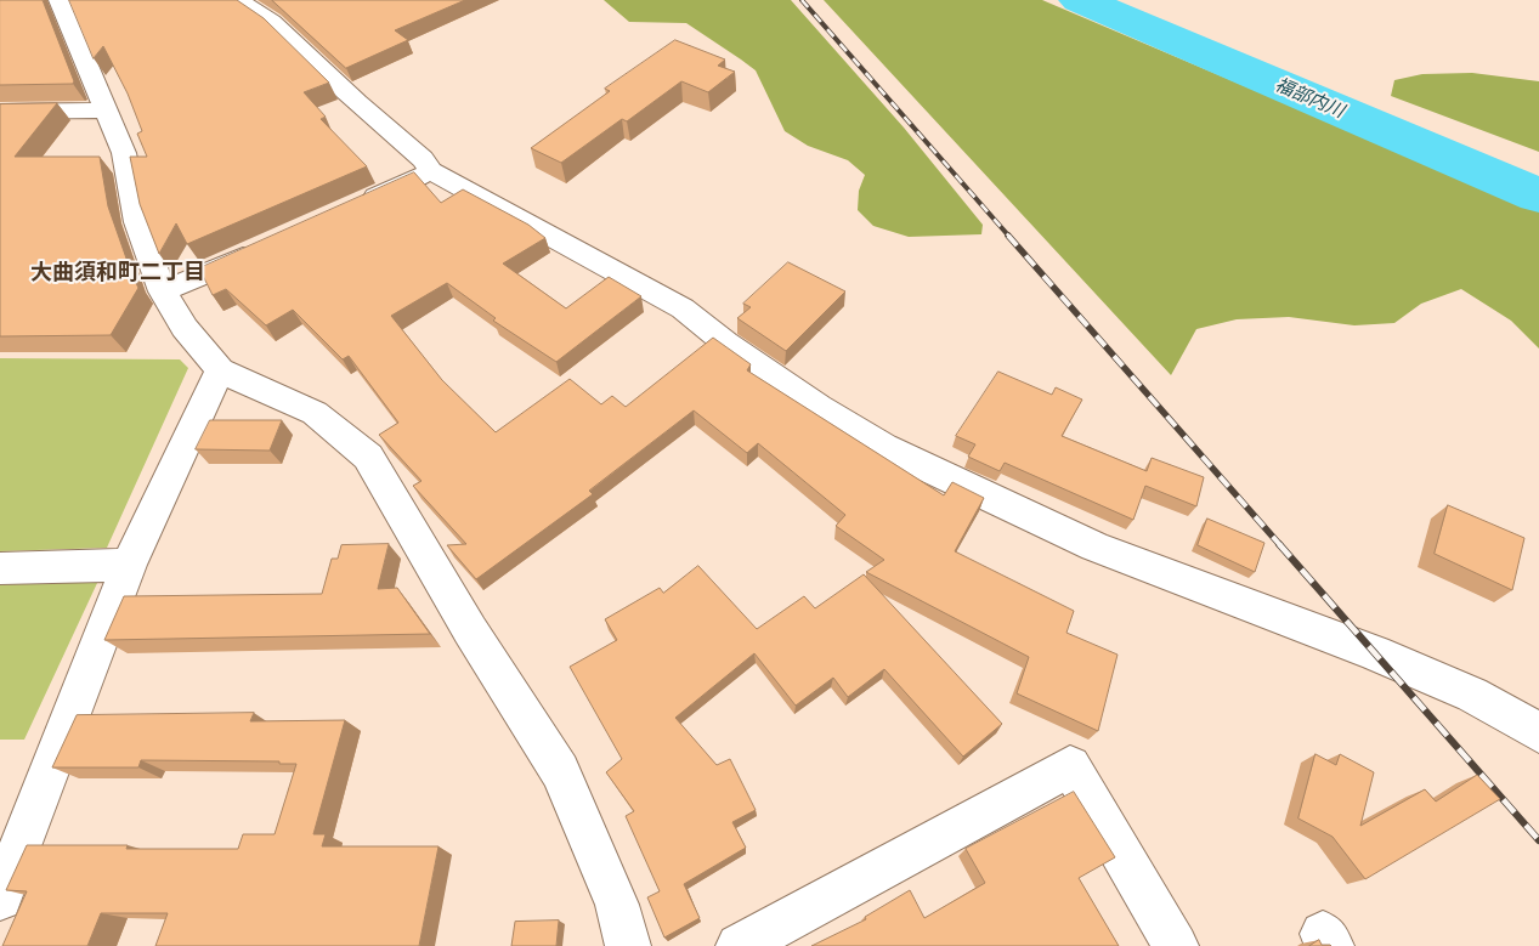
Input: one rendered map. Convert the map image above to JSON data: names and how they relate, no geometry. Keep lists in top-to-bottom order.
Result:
{
  "districts": ["大曲須和町二丁目"],
  "water": ["福部内川"]
}
